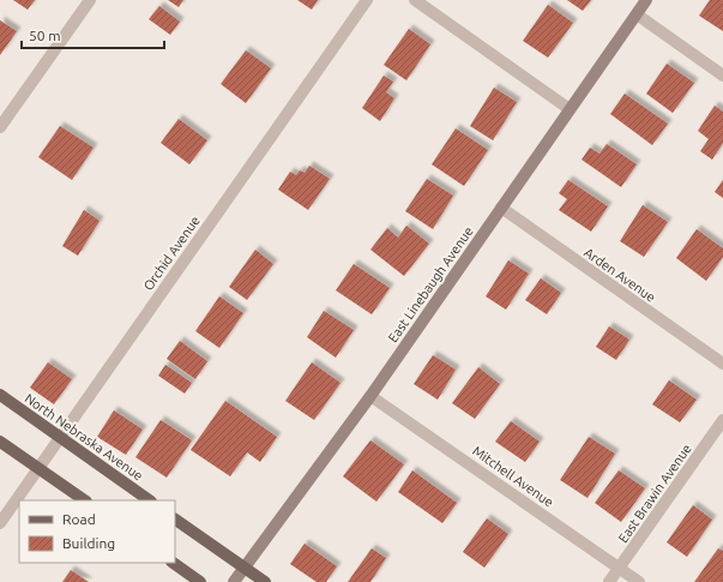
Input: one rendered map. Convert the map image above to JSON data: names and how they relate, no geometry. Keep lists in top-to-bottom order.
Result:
{
  "streets": {
    "main road": ["North Nebraska Avenue"],
    "street": [
      "Orchid Avenue",
      "Arden Avenue",
      "East Linebaugh Avenue",
      "Mitchell Avenue",
      "East Brawin Avenue"
    ]
  },
  "crossings": [
    ["Orchid Avenue", "North Nebraska Avenue"],
    ["Arden Avenue", "East Linebaugh Avenue"],
    ["East Linebaugh Avenue", "Mitchell Avenue"],
    ["Mitchell Avenue", "East Brawin Avenue"]
  ],
  "legend": ["Road", "Building"],
  "scale_bar": "50 m"
}
